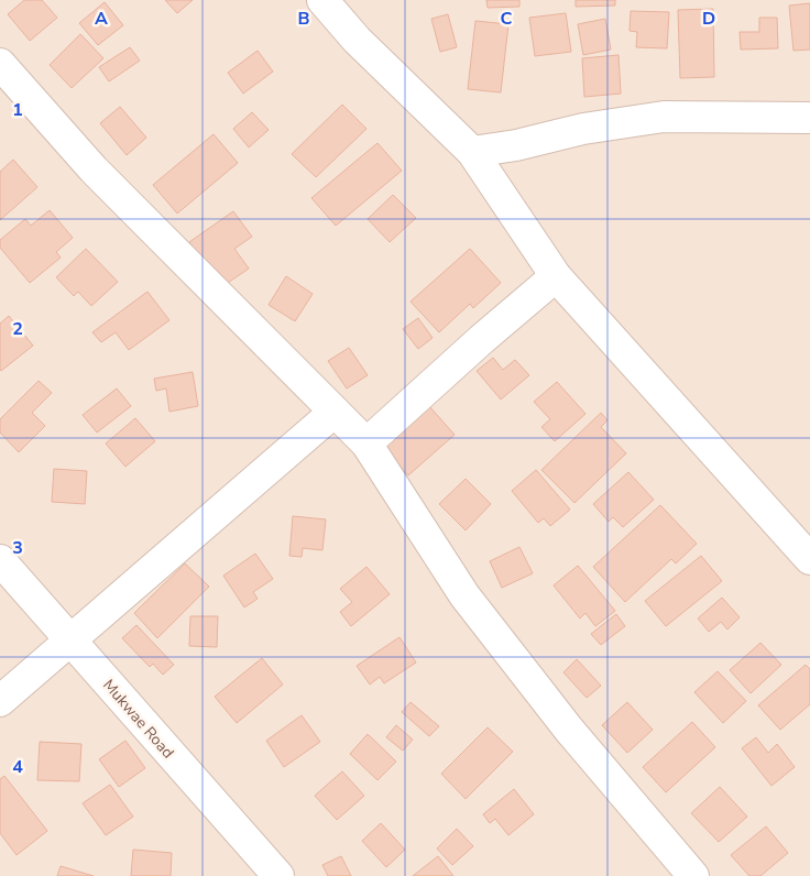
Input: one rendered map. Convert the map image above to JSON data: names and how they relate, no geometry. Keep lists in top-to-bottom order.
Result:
{
  "streets": {
    "street": ["Mukwae Road"]
  },
  "grid": {
    "columns": [
      "A",
      "B",
      "C",
      "D"
    ],
    "rows": [
      "1",
      "2",
      "3",
      "4"
    ]
  }
}
